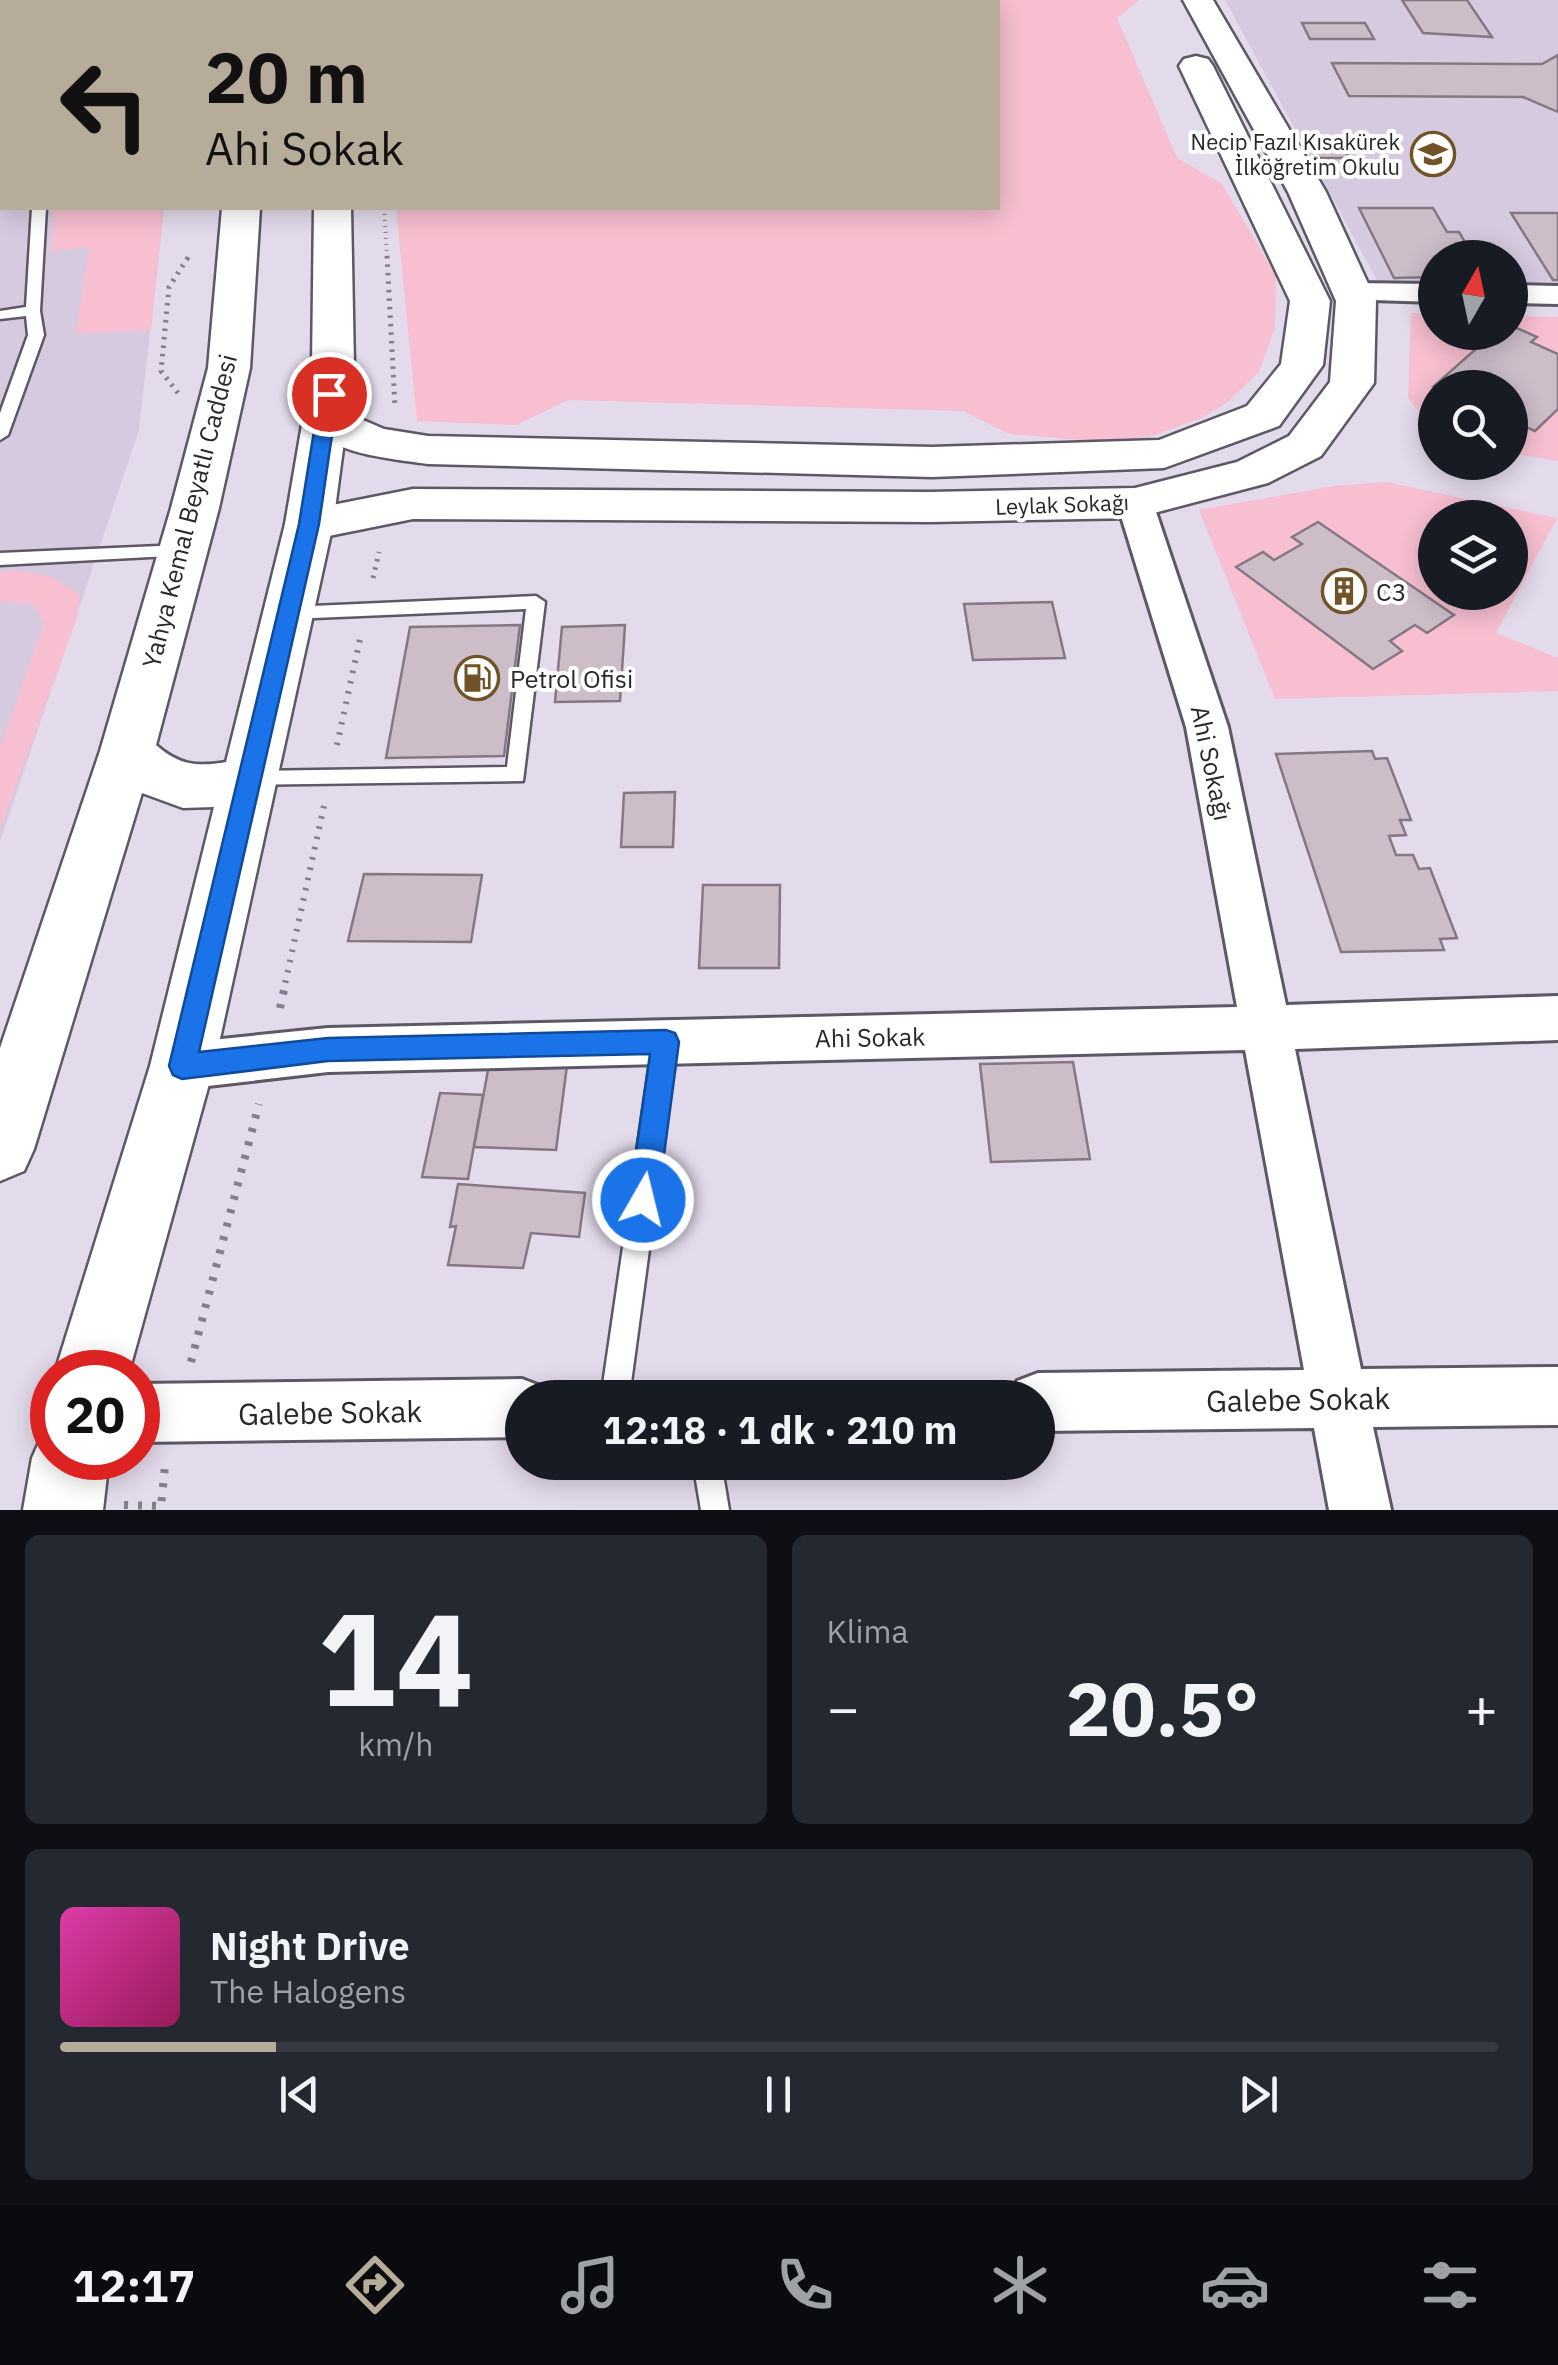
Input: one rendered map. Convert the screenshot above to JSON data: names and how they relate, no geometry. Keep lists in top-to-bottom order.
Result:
{
  "streets": {
    "street": [
      "Leylak Sokağı",
      "Yahya Kemal Beyatlı Caddesi",
      "Ahi Sokağı",
      "Ahi Sokak",
      "Galebe Sokak"
    ]
  },
  "crossings": [
    ["Leylak Sokağı", "Ahi Sokağı"],
    ["Ahi Sokağı", "Ahi Sokak"],
    ["Ahi Sokağı", "Galebe Sokak"]
  ],
  "places": {
    "school or university": ["Necip Fazıl Kısakürek İlköğretim Okulu"],
    "building": ["C3"],
    "fuel station": ["Petrol Ofisi"]
  },
  "north": "top",
  "page": {
    "turn": ["20 m", "Ahi Sokak"],
    "limit": "20",
    "trip": "12:18 · 1 dk · 210 m",
    "tile": [
      ["14", "km/h"],
      "Klima"
    ],
    "heat": ["−", "20.5°", "+"],
    "song": ["Night Drive", "The Halogens"],
    "tabs": "12:17"
  }
}
